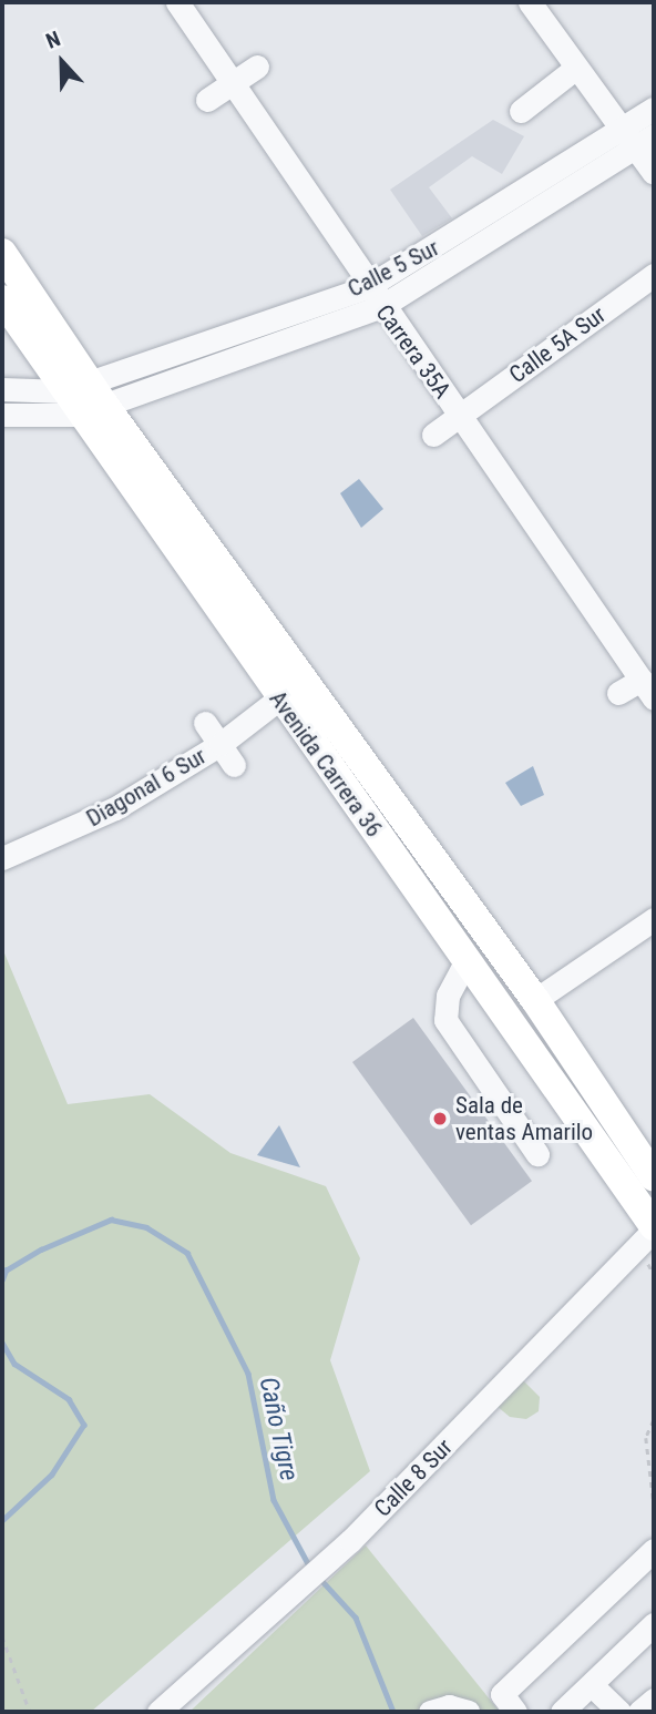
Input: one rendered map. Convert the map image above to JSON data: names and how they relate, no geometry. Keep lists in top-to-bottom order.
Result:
{
  "streets": {
    "main road": ["Avenida Carrera 36"],
    "street": [
      "Calle 5 Sur",
      "Calle 5A Sur",
      "Carrera 35A",
      "Diagonal 6 Sur",
      "Calle 8 Sur"
    ]
  },
  "crossings": [
    ["Calle 5 Sur", "Carrera 35A"],
    ["Calle 5 Sur", "Avenida Carrera 36"],
    ["Calle 5A Sur", "Carrera 35A"],
    ["Avenida Carrera 36", "Diagonal 6 Sur"],
    ["Avenida Carrera 36", "Calle 8 Sur"]
  ],
  "water": ["Caño Tigre"],
  "places": ["Sala de ventas Amarilo"],
  "north": "top"
}
